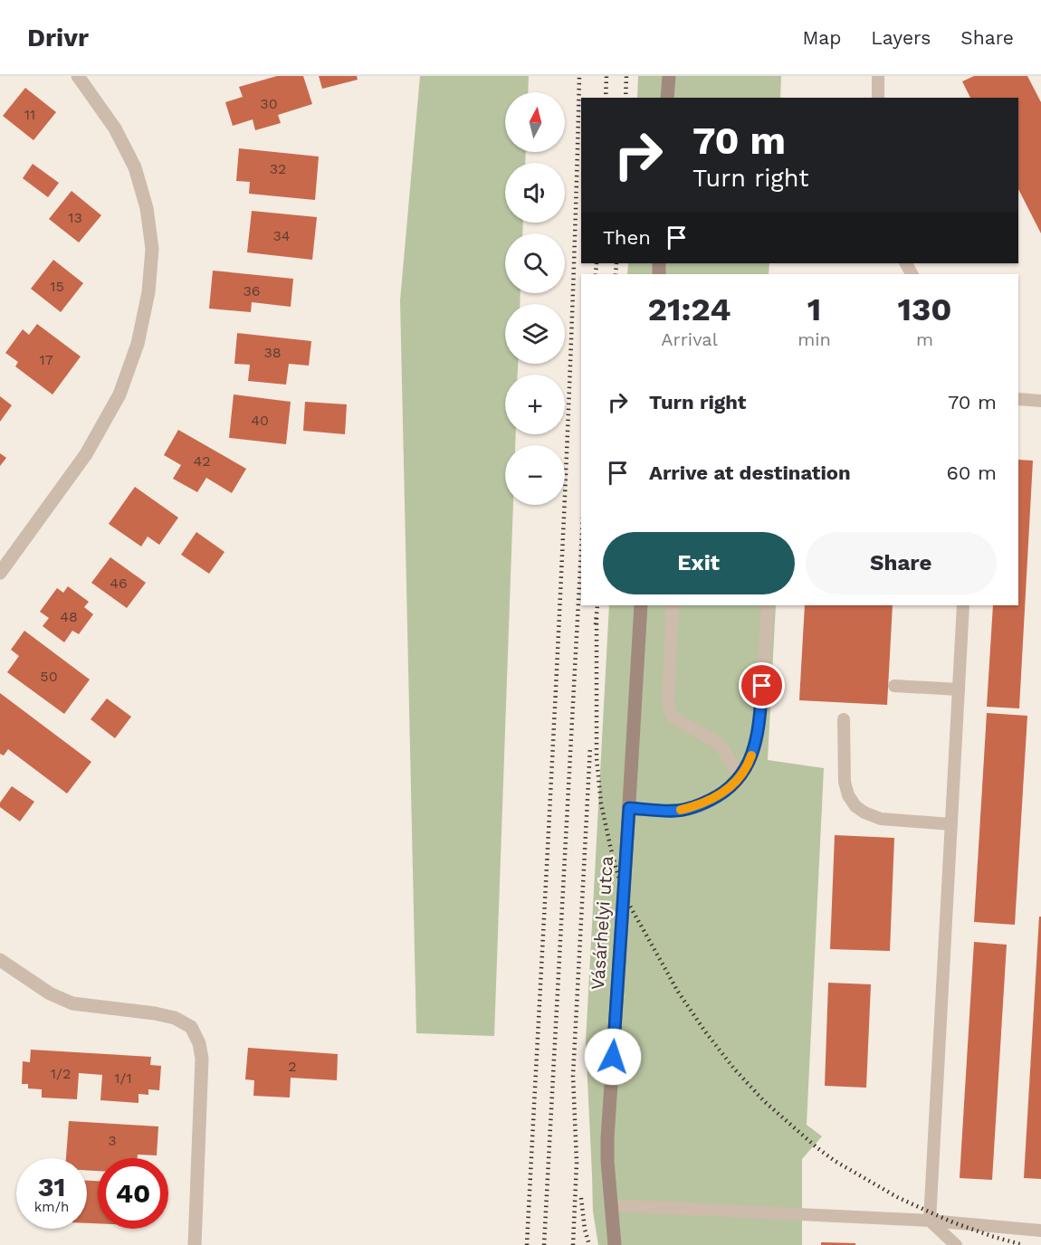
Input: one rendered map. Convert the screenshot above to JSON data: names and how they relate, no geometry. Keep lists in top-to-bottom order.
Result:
{
  "streets": {
    "street": ["Vásárhelyi utca"]
  },
  "house_numbers": [
    "30",
    "11",
    "32",
    "13",
    "34",
    "15",
    "36",
    "38",
    "17",
    "40",
    "42",
    "46",
    "48",
    "50",
    "2",
    "1/2",
    "1/1",
    "3"
  ],
  "north": "top",
  "page": {
    "header": "Drivr",
    "nav": ["Map", "Layers", "Share"],
    "map_buttons": ["+", "−"],
    "turn": ["70 m", "Turn right"],
    "then": "Then",
    "eta": [
      "21:24",
      "Arrival",
      "1",
      "min",
      "130",
      "m"
    ],
    "list": [
      {
        "name": "Turn right",
        "value": "70 m"
      },
      {
        "name": "Arrive at destination",
        "value": "60 m"
      }
    ],
    "buttons": ["Exit", "Share"],
    "speed": "31 km/h",
    "limit": "40"
  }
}
